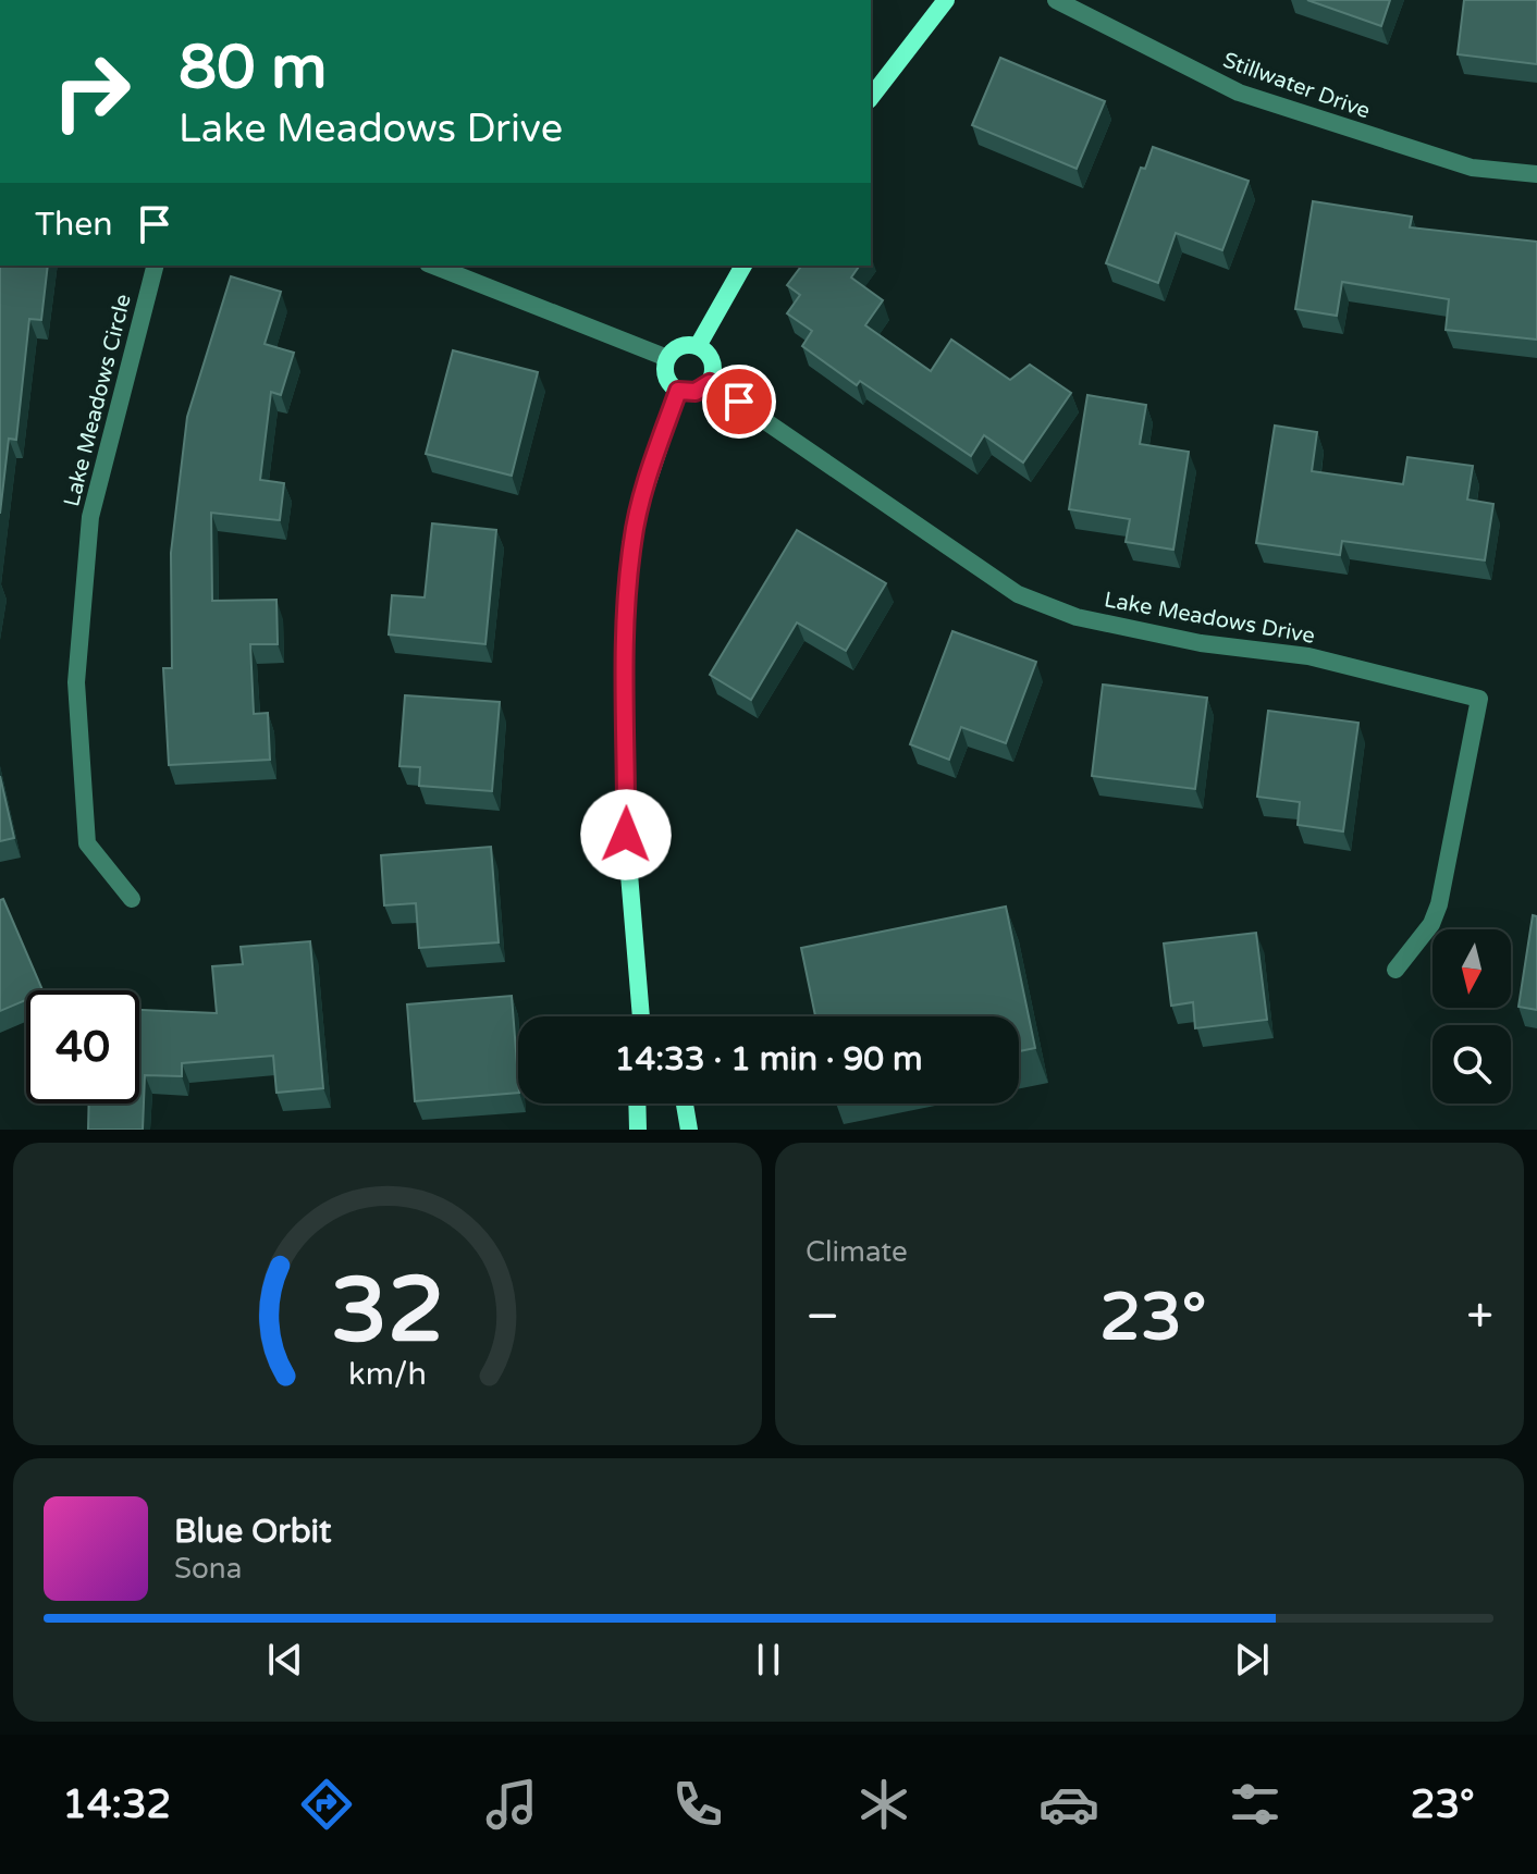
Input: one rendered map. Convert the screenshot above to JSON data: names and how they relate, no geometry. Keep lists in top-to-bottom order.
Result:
{
  "streets": {
    "street": ["Stillwater Drive", "Lake Meadows Circle", "Lake Meadows Drive"]
  },
  "north": "bottom",
  "page": {
    "turn": ["80 m", "Lake Meadows Drive"],
    "then": "Then",
    "limit": "40",
    "trip": "14:33 · 1 min · 90 m",
    "tile": "Climate",
    "heat": ["−", "23°", "+"],
    "song": ["Blue Orbit", "Sona"],
    "tabs": ["14:32", "23°"],
    "gauge": ["32", "km/h"]
  }
}
